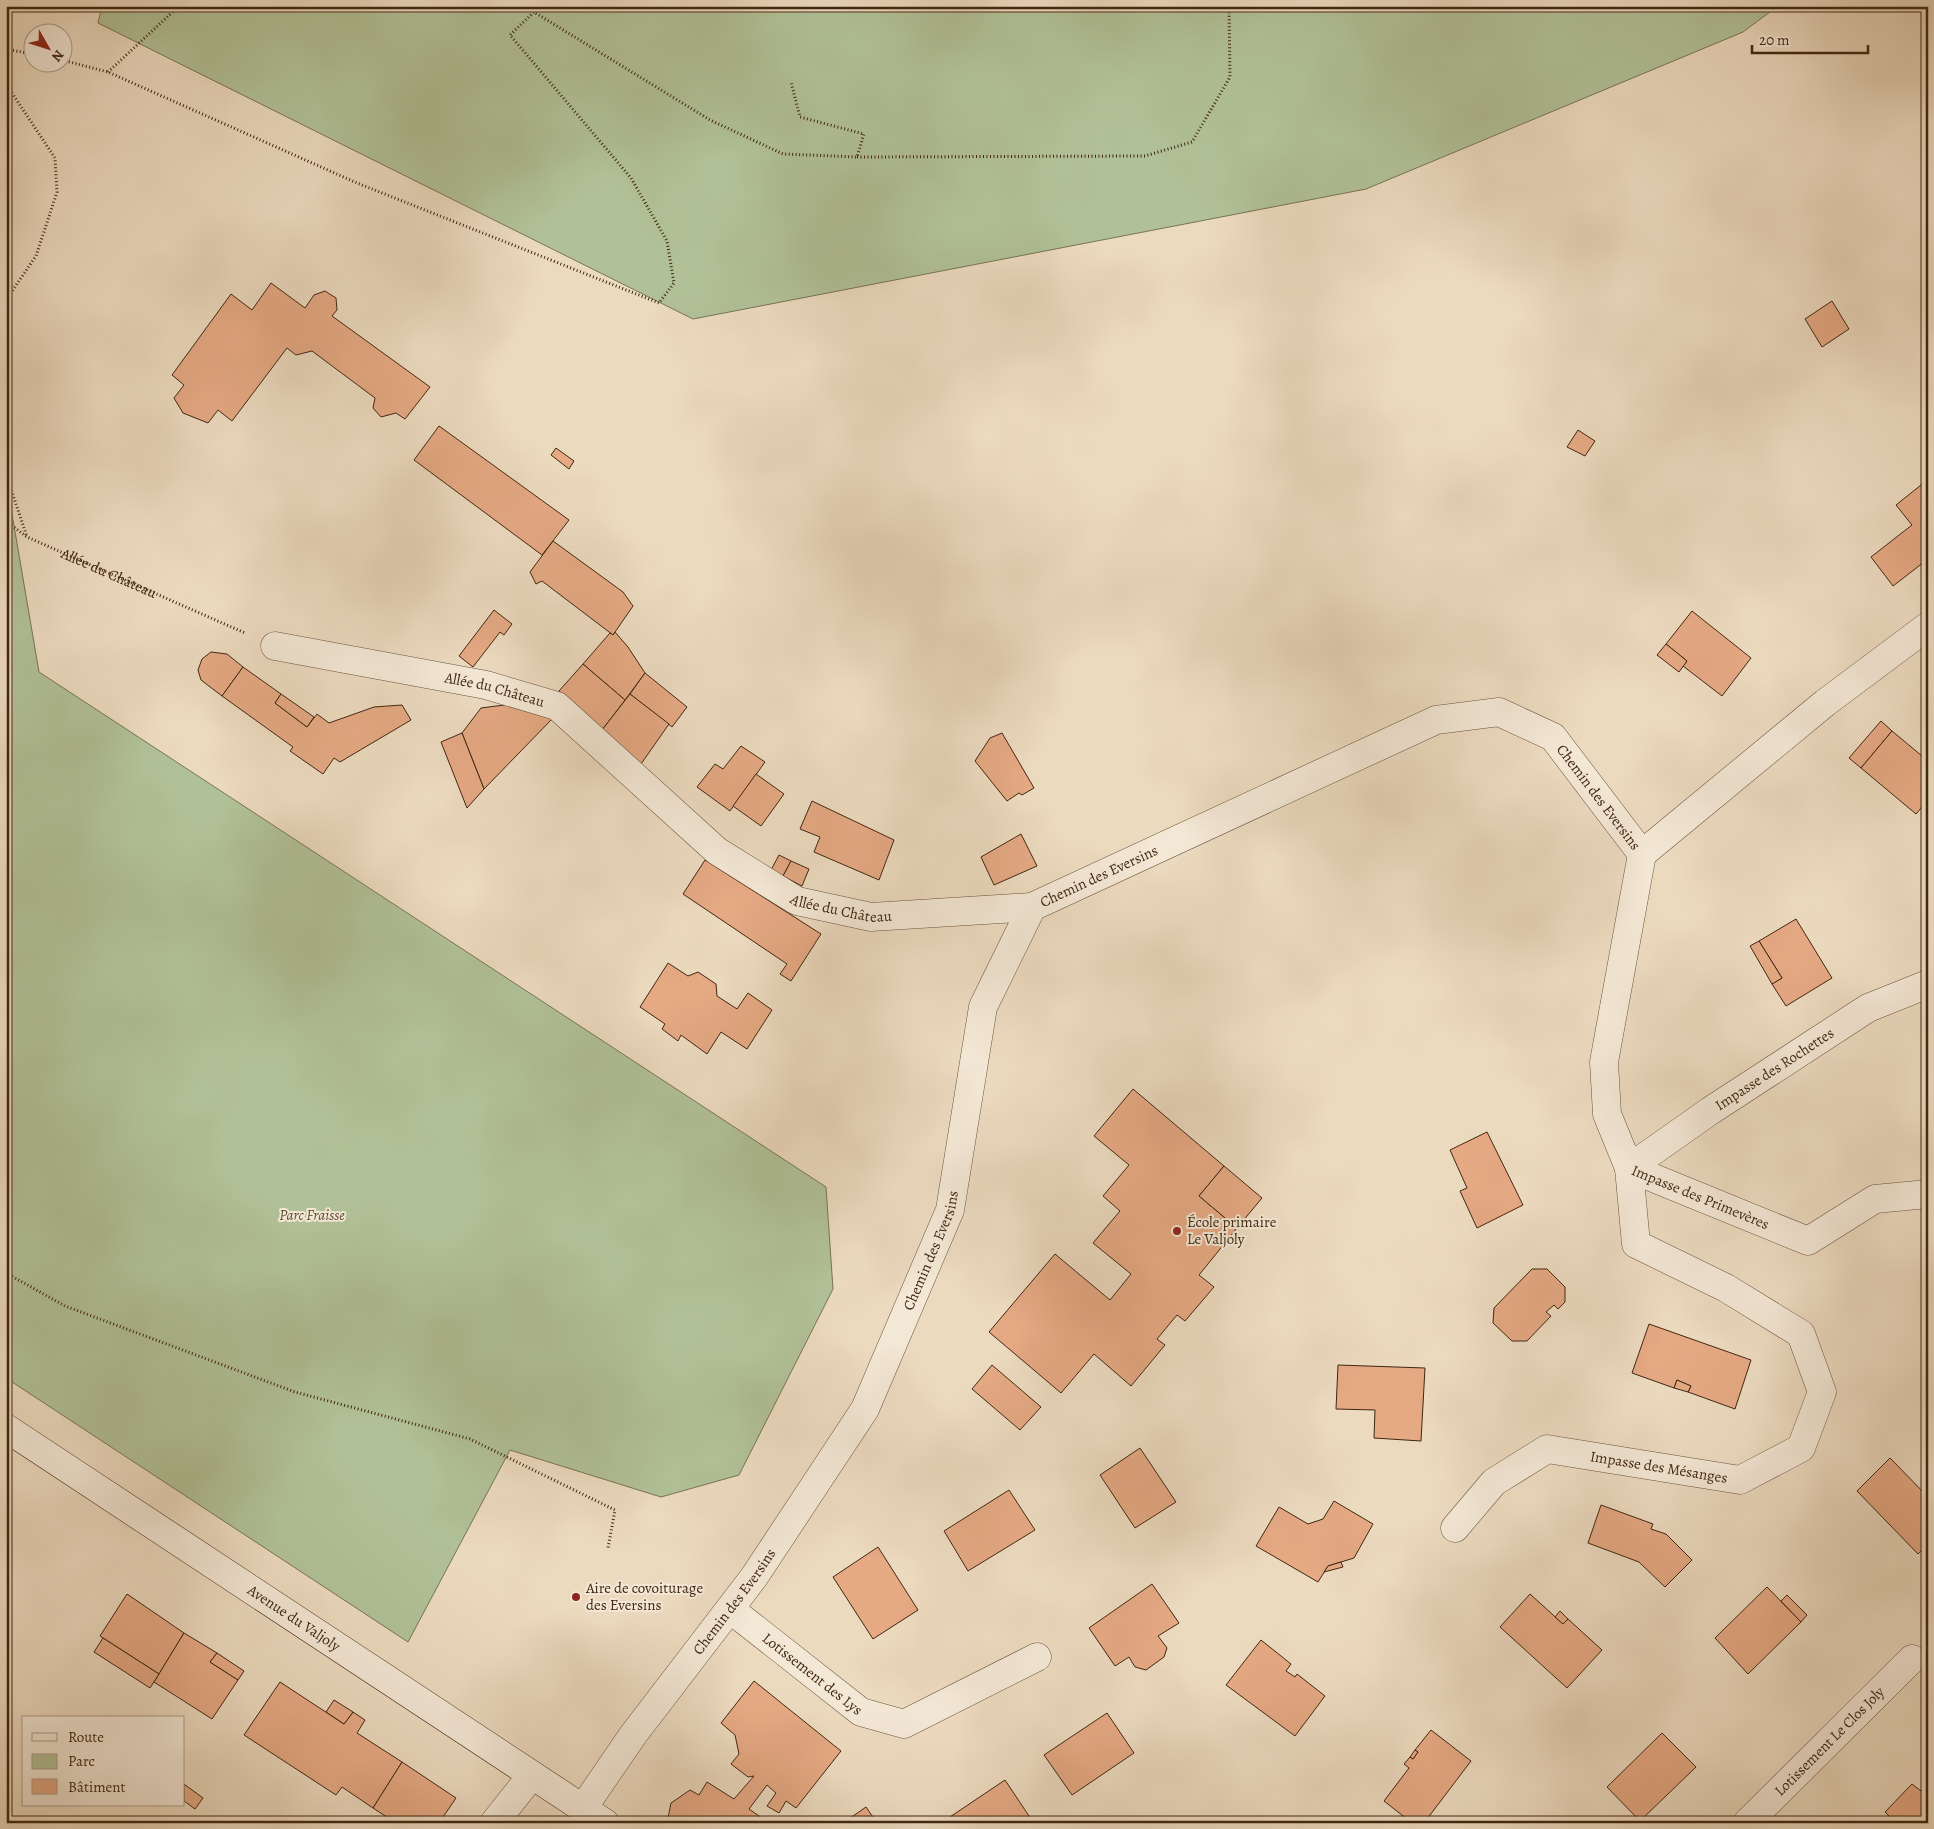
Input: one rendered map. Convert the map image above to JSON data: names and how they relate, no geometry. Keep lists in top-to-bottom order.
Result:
{
  "streets": {
    "street": [
      "Allée du Château",
      "Chemin des Eversins",
      "Impasse des Rochettes",
      "Impasse des Primevères",
      "Impasse des Mésanges",
      "Avenue du Valjoly",
      "Lotissement des Lys",
      "Lotissement Le Clos Joly"
    ]
  },
  "crossings": [
    ["Allée du Château", "Chemin des Eversins"],
    ["Chemin des Eversins", "Impasse des Primevères"],
    ["Chemin des Eversins", "Avenue du Valjoly"],
    ["Chemin des Eversins", "Lotissement des Lys"],
    ["Impasse des Rochettes", "Impasse des Primevères"],
    ["Impasse des Rochettes", "Impasse des Mésanges"],
    ["Impasse des Primevères", "Impasse des Mésanges"]
  ],
  "parks": ["Parc Fraisse"],
  "places": ["École primaire Le Valjoly", "Aire de covoiturage des Eversins"],
  "legend": ["Route", "Parc", "Bâtiment"],
  "scale_bar": "20 m",
  "north": "bottom right"
}
